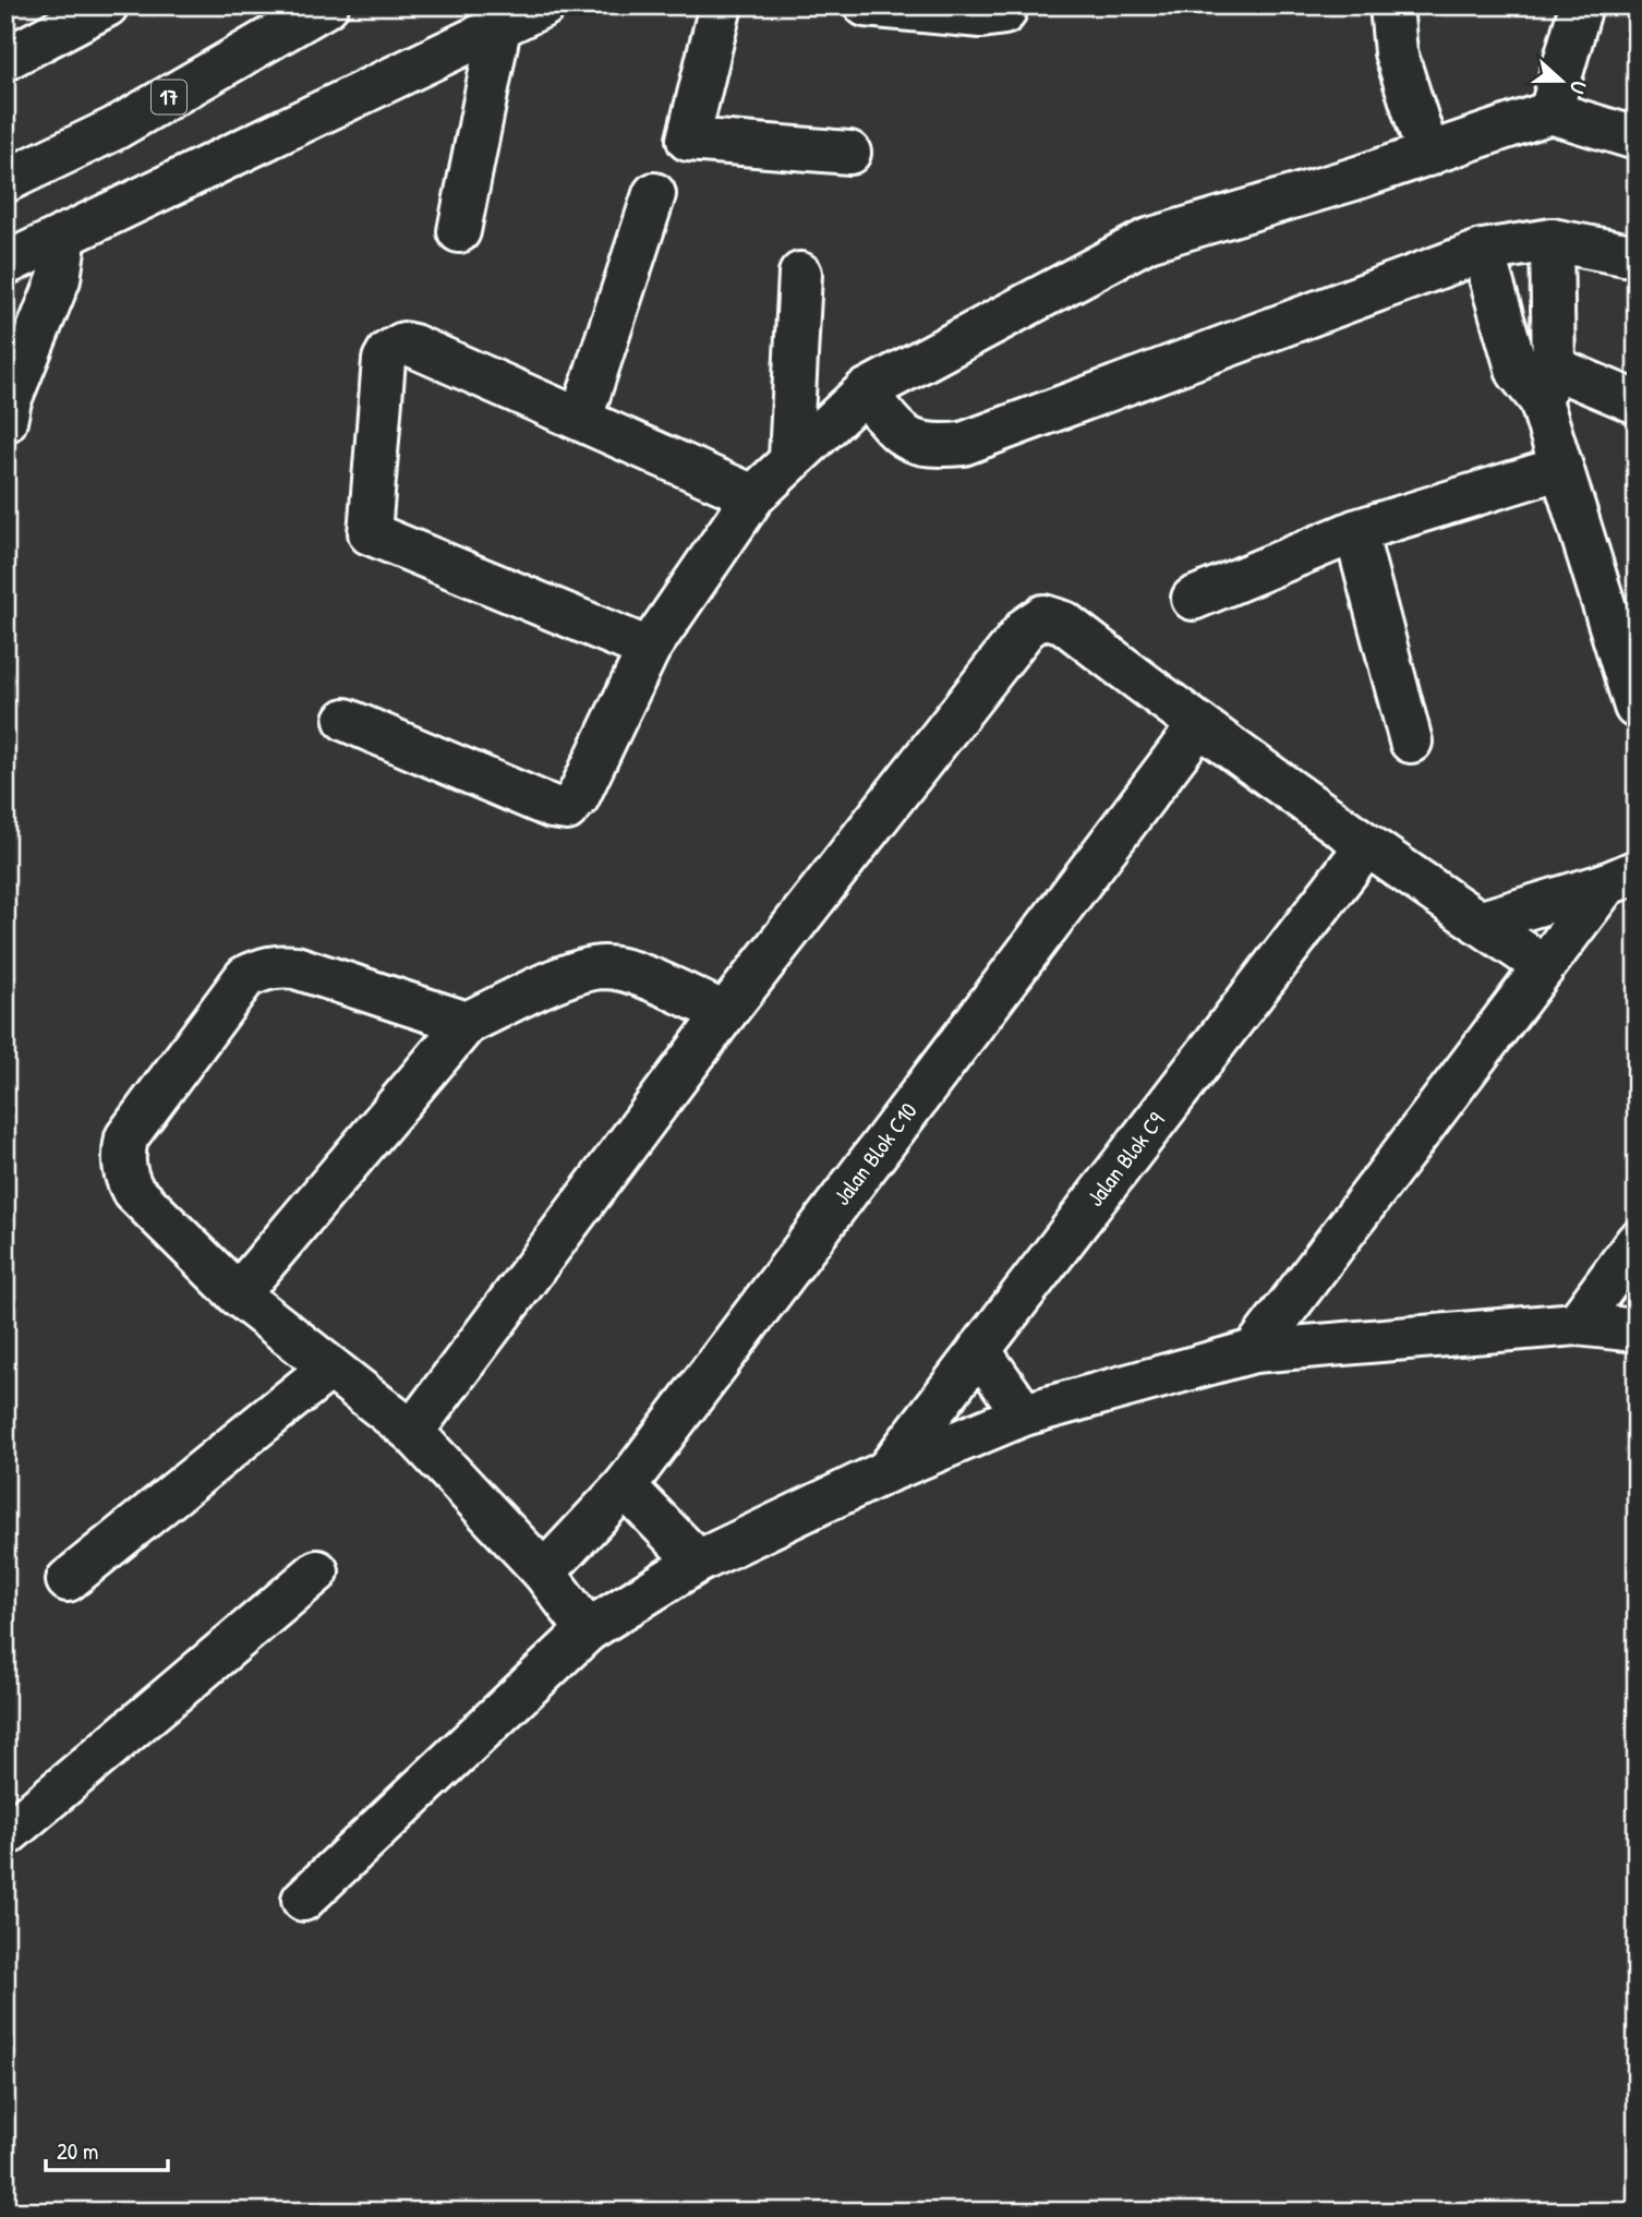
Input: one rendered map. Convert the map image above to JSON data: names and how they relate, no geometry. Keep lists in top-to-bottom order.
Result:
{
  "streets": {
    "main road": ["17", "Jalan Blok C10", "Jalan Blok C9"]
  },
  "scale_bar": "20 m",
  "north": "right"
}
